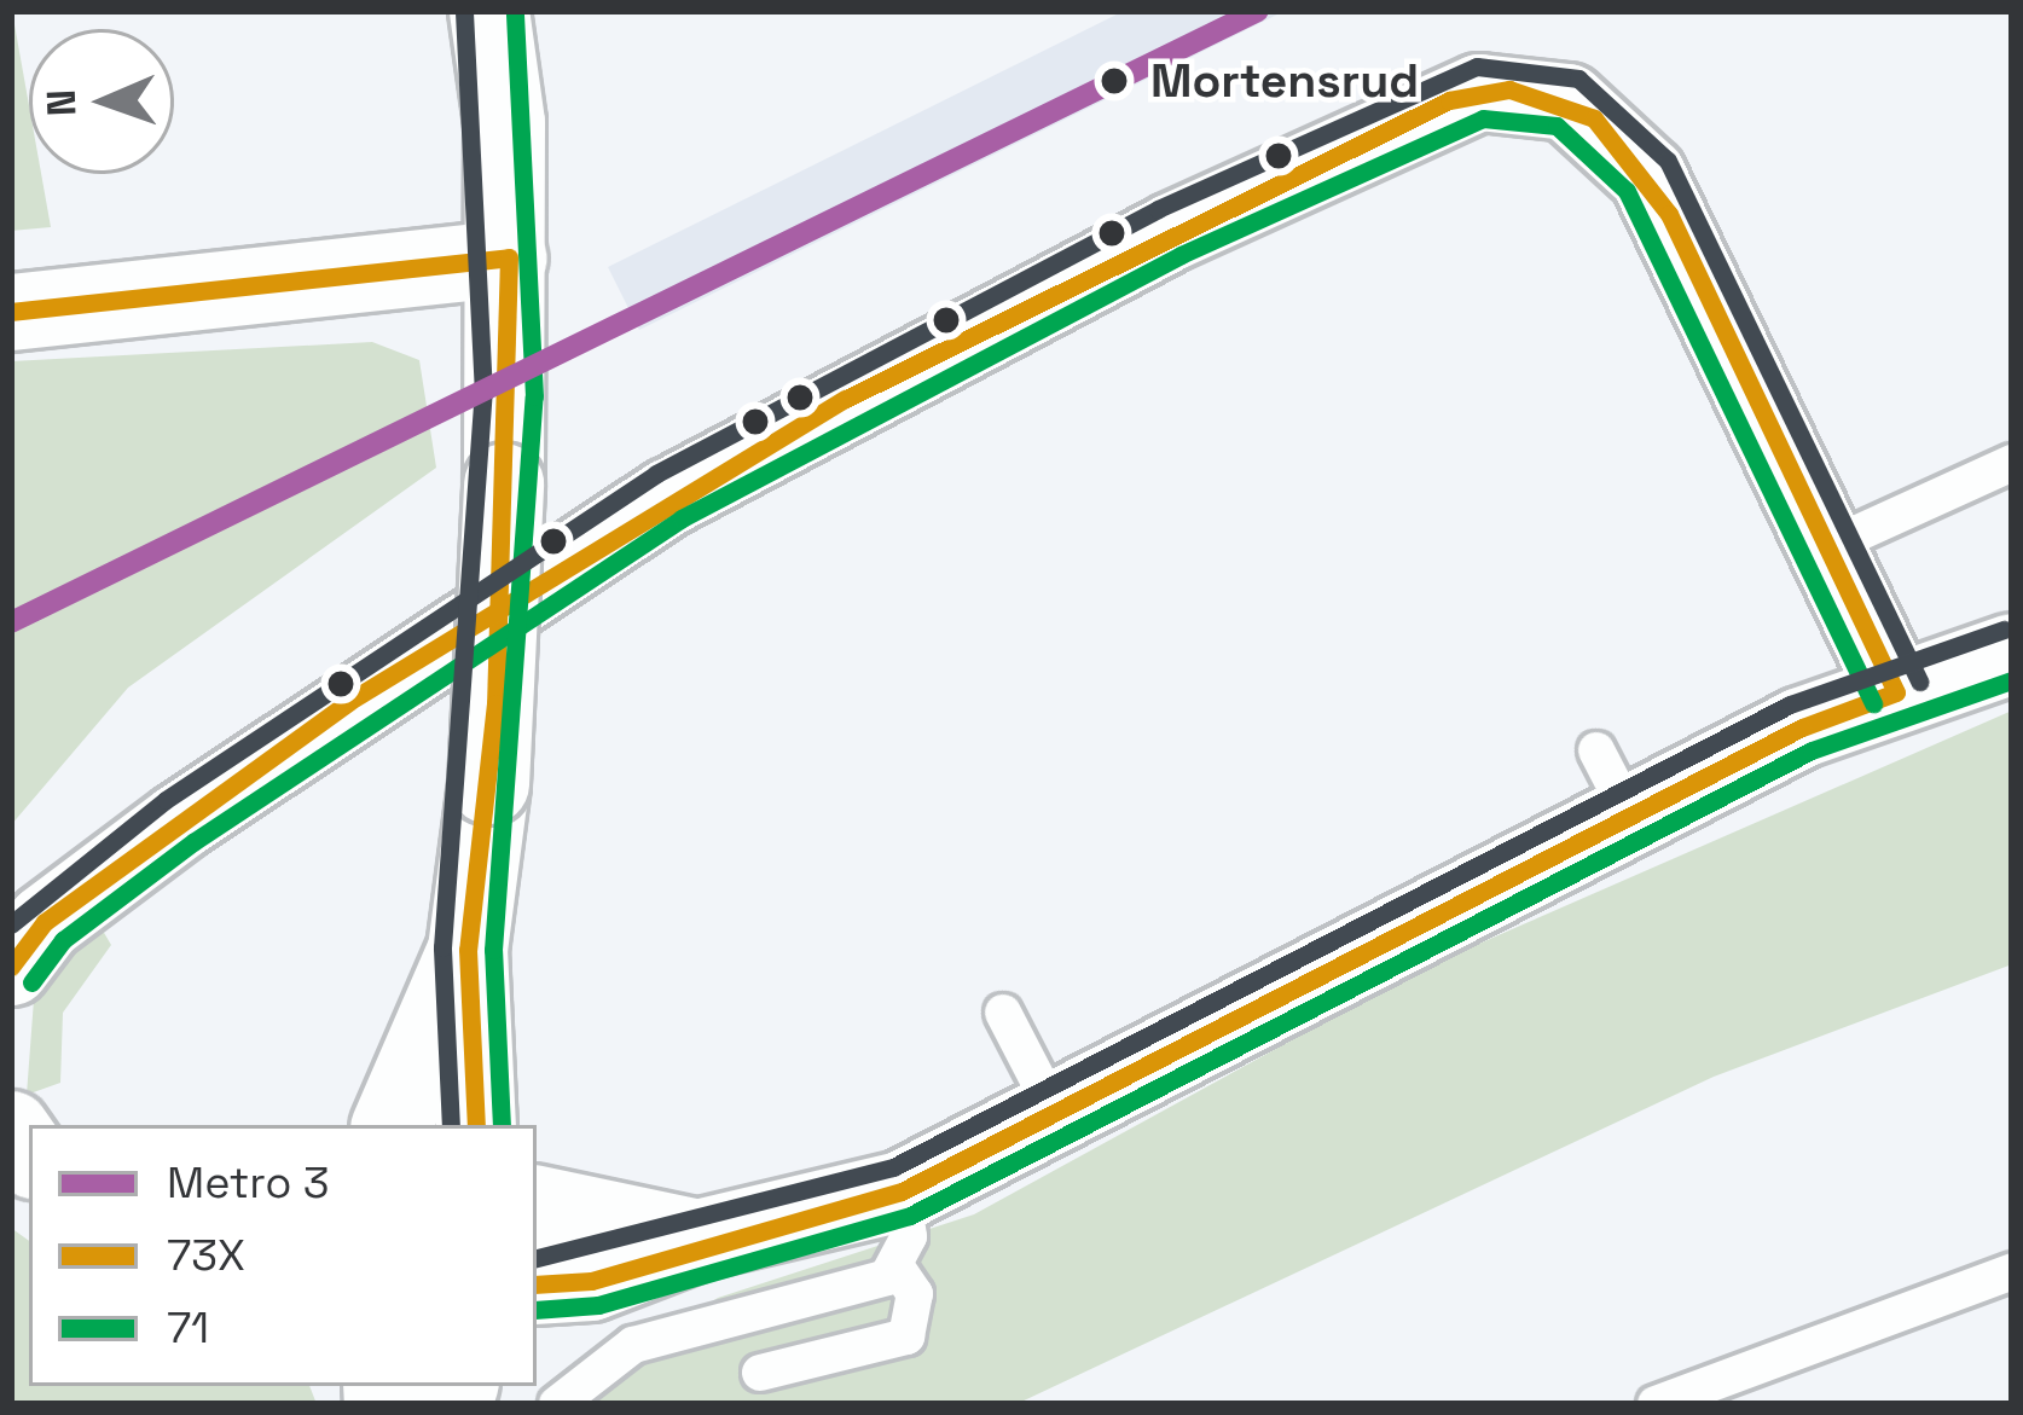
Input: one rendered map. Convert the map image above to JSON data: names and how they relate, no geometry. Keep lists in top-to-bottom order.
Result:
{
  "places": ["Mortensrud"],
  "lines": ["metro line 3", "transit line 71", "transit line 73X"],
  "legend": ["Metro 3", "73X", "71"],
  "north": "left"
}
